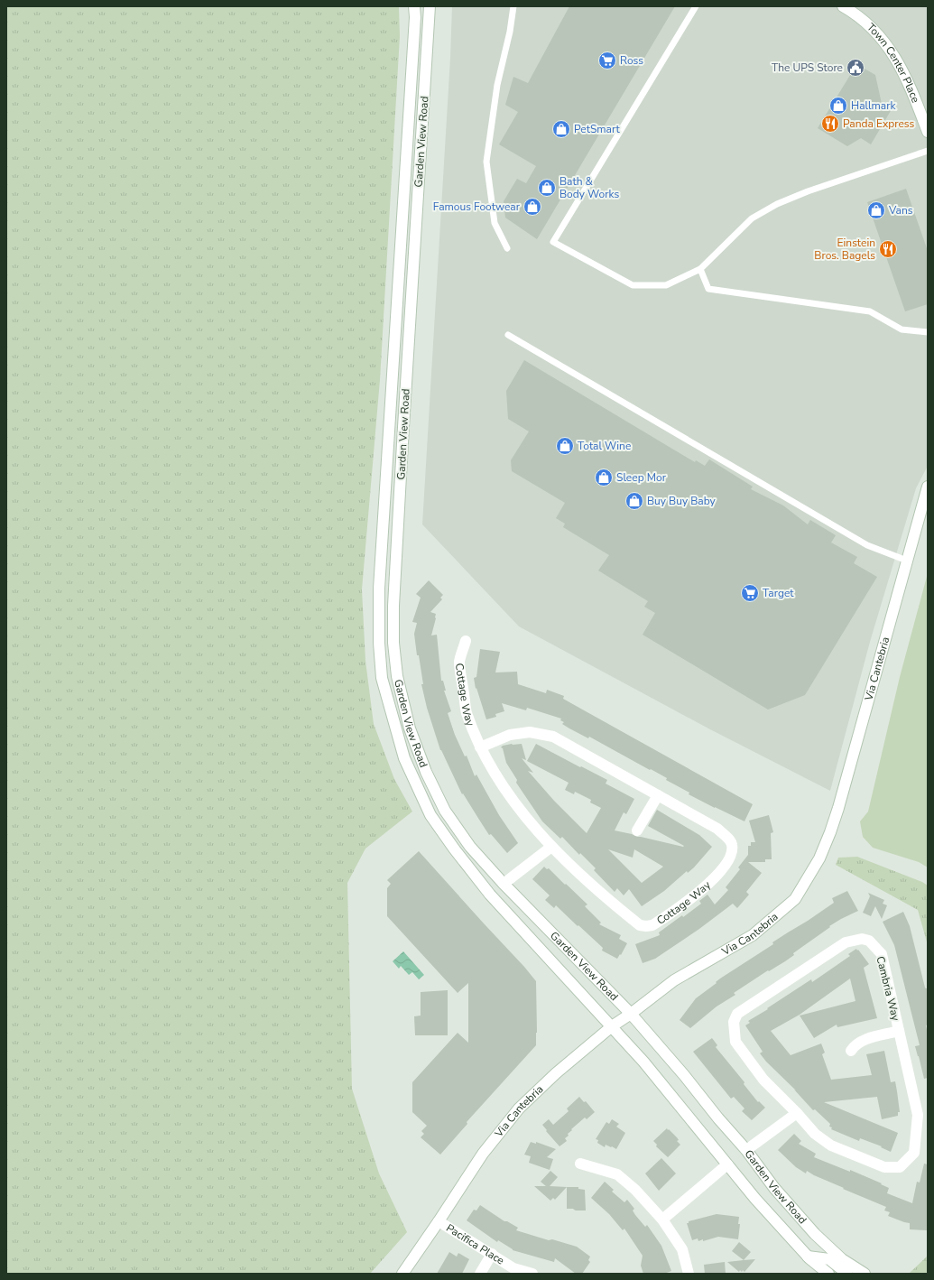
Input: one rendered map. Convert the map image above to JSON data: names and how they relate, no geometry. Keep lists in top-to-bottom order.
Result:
{
  "streets": {
    "main road": [
      "Town Center Place",
      "Garden View Road",
      "Via Cantebria",
      "Cottage Way",
      "Cambria Way",
      "Pacifica Place"
    ]
  },
  "crossings": [
    ["Garden View Road", "Via Cantebria"],
    ["Via Cantebria", "Pacifica Place"]
  ],
  "places": {
    "supermarket": ["Ross", "Target"],
    "public building": ["The UPS Store"],
    "shop": [
      "Hallmark",
      "PetSmart",
      "Bath & Body Works",
      "Famous Footwear",
      "Vans",
      "Total Wine",
      "Sleep Mor",
      "Buy Buy Baby"
    ],
    "restaurant": ["Panda Express", "Einstein Bros. Bagels"]
  }
}
